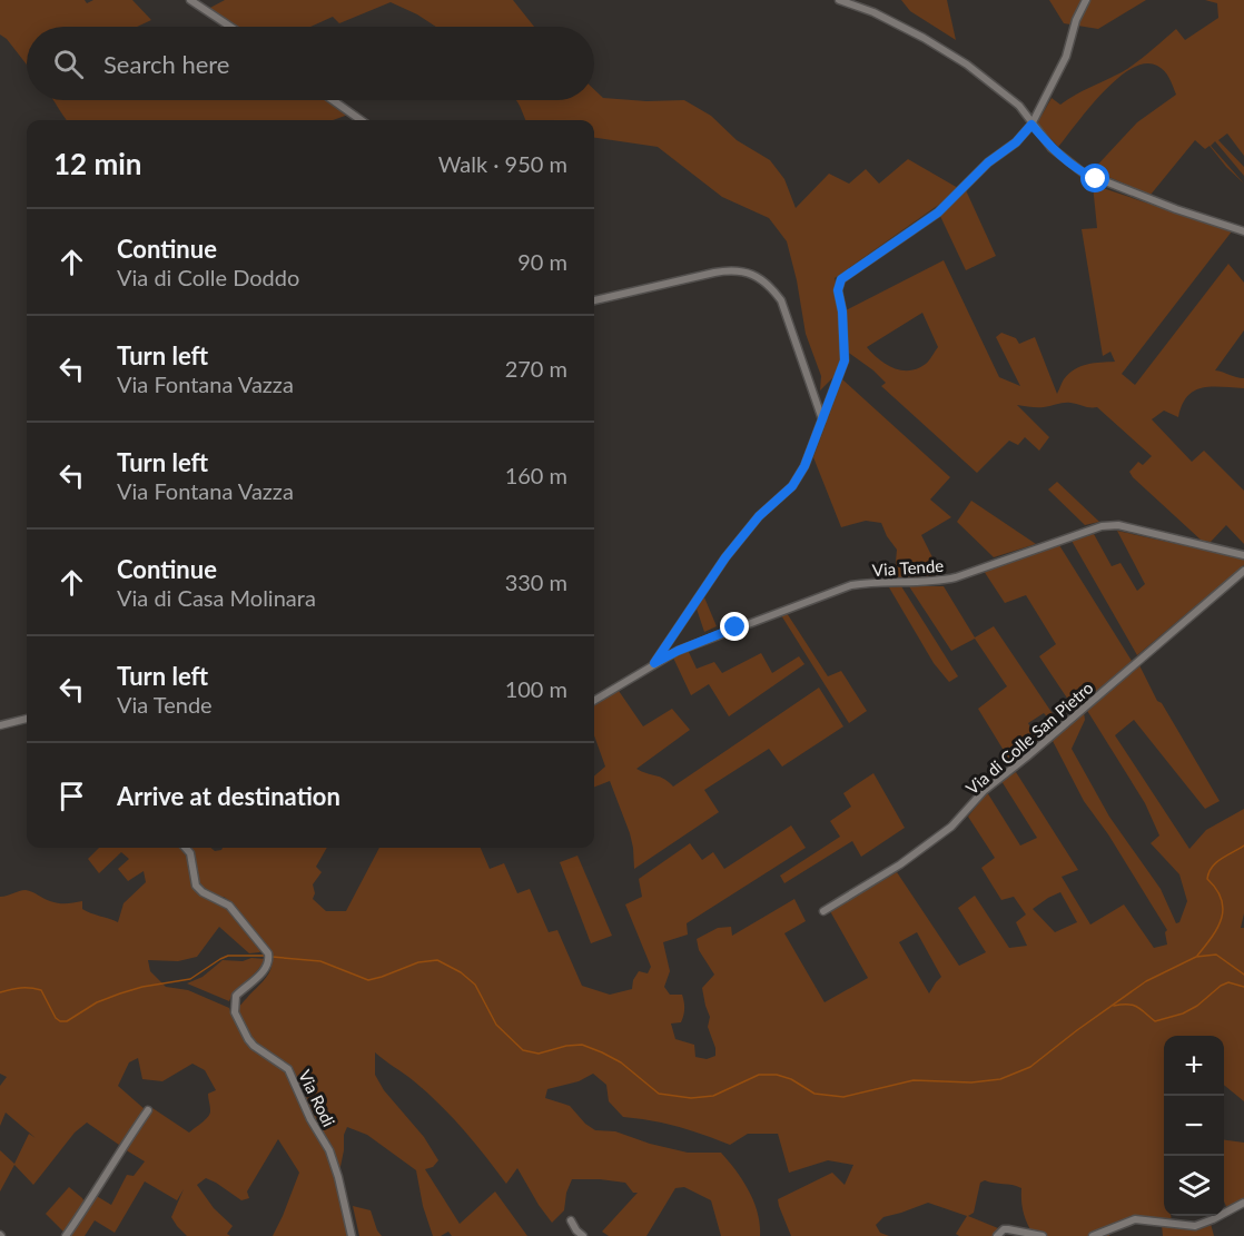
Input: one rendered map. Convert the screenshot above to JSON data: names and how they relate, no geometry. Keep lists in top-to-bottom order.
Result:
{
  "streets": {
    "street": ["Via Tende", "Via di Colle San Pietro", "Via Rodi"]
  },
  "page": {
    "search": "Search here",
    "heading": ["12 min", "Walk · 950 m"],
    "list": [
      ["Continue", "Via di Colle Doddo", "90 m"],
      ["Turn left", "Via Fontana Vazza", "270 m"],
      ["Turn left", "Via Fontana Vazza", "160 m"],
      ["Continue", "Via di Casa Molinara", "330 m"],
      ["Turn left", "Via Tende", "100 m"],
      "Arrive at destination"
    ],
    "map_buttons": ["+", "−"]
  }
}
